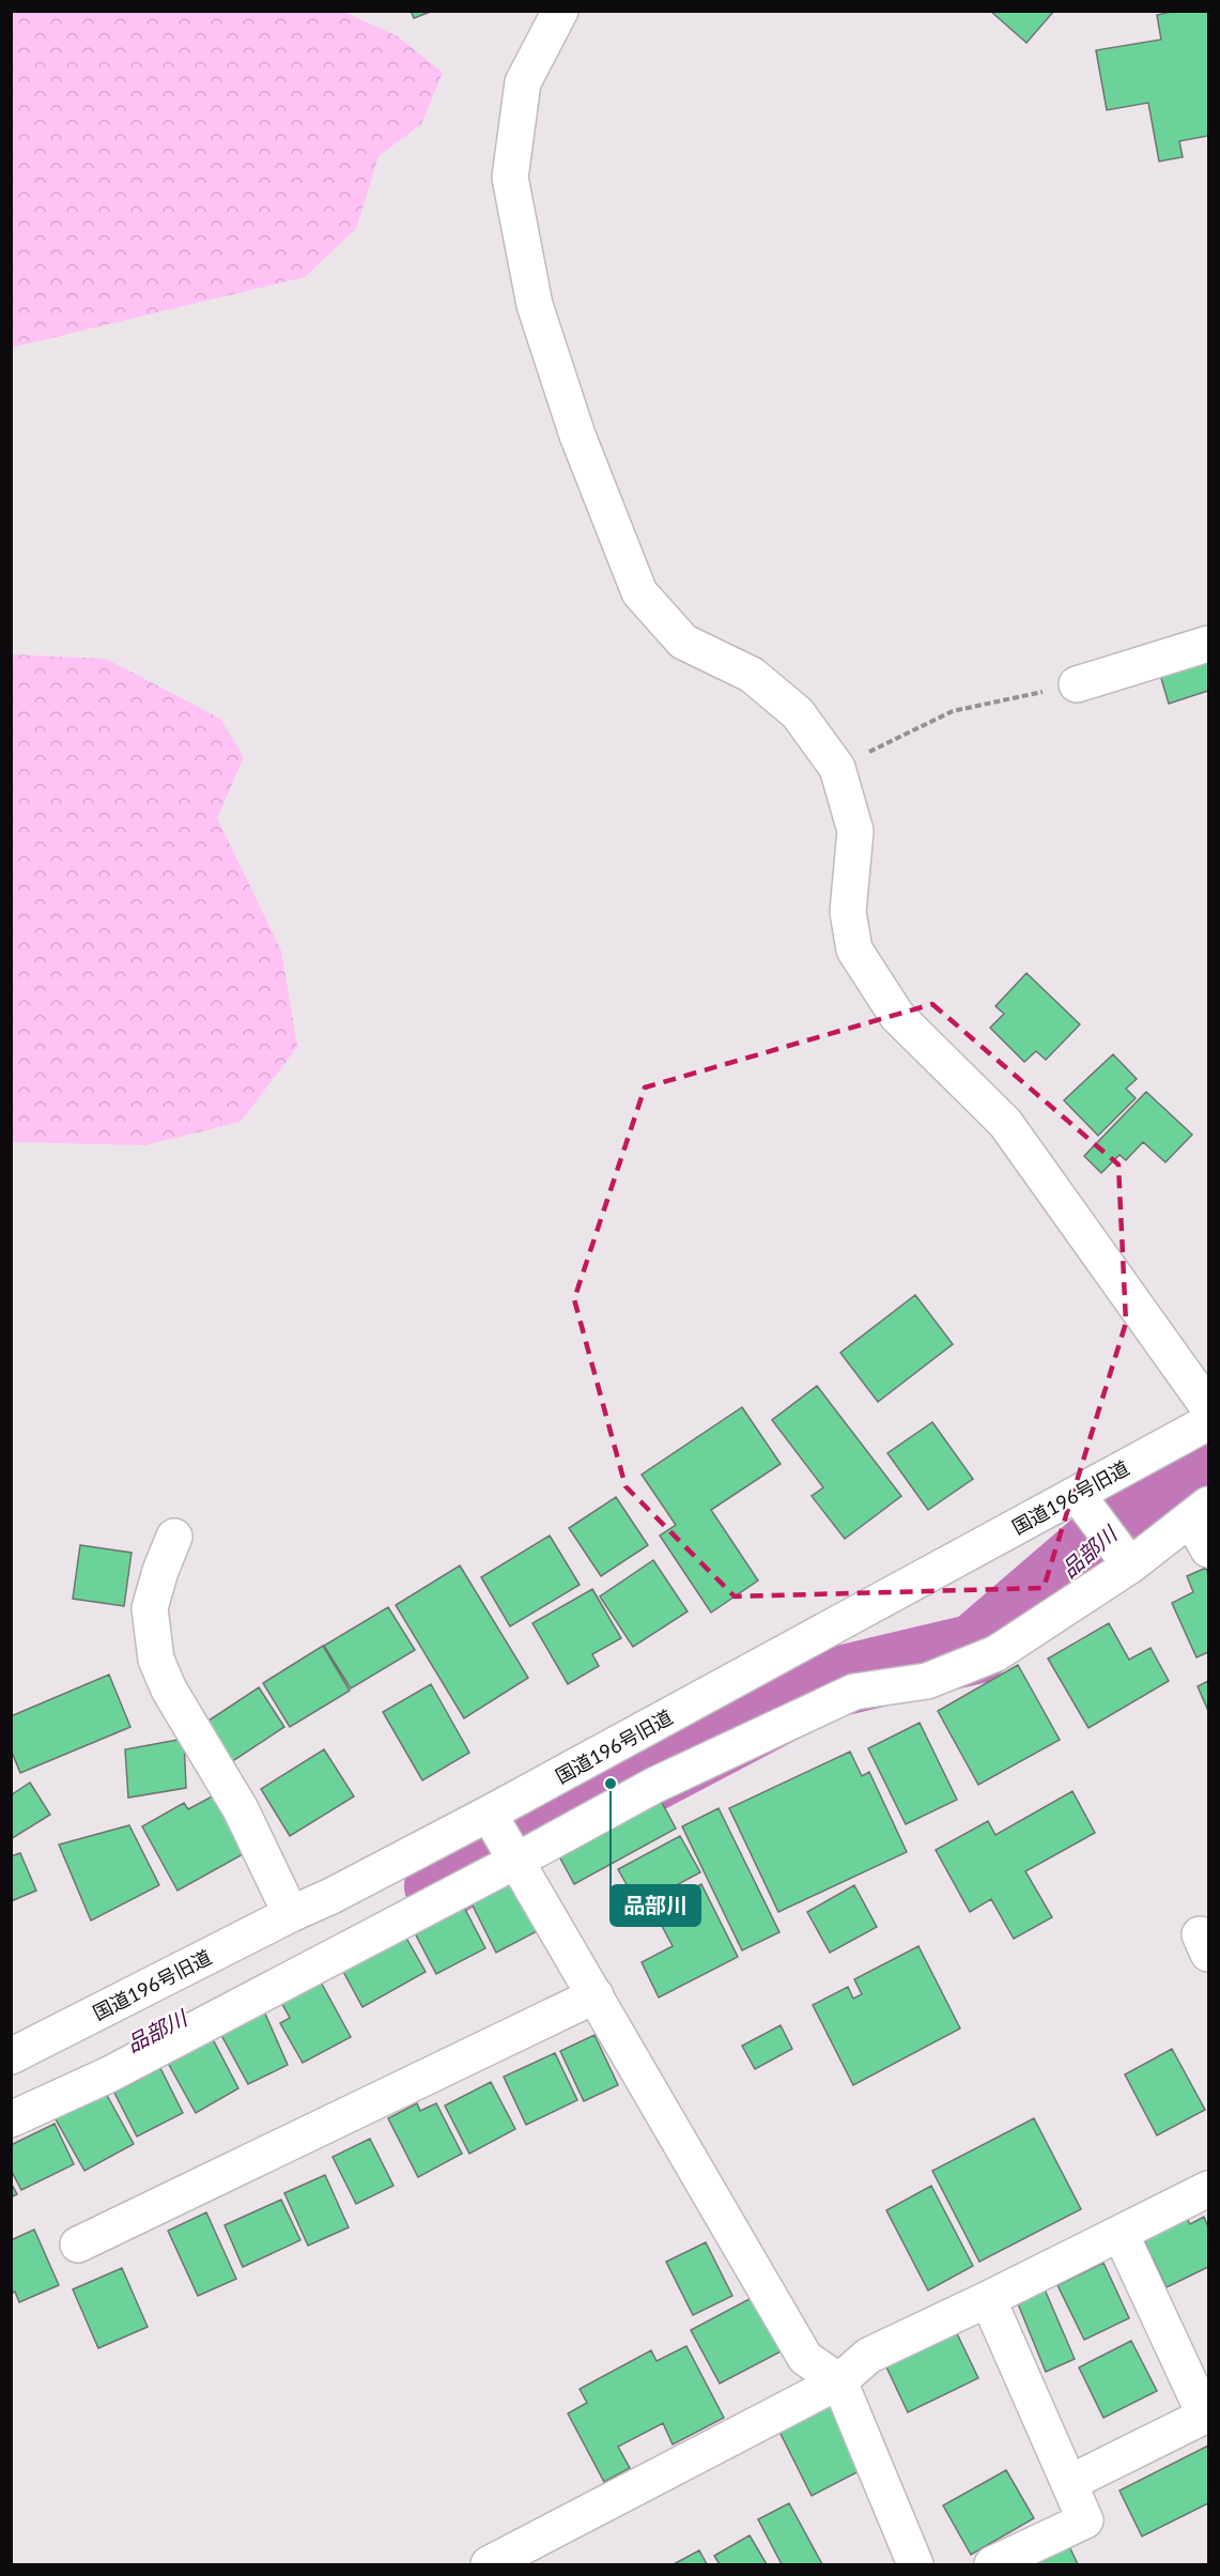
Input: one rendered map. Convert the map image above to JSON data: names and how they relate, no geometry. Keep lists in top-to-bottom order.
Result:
{
  "streets": {
    "street": ["国道196号旧道"]
  },
  "water": ["品部川"],
  "places": ["品部川"]
}
